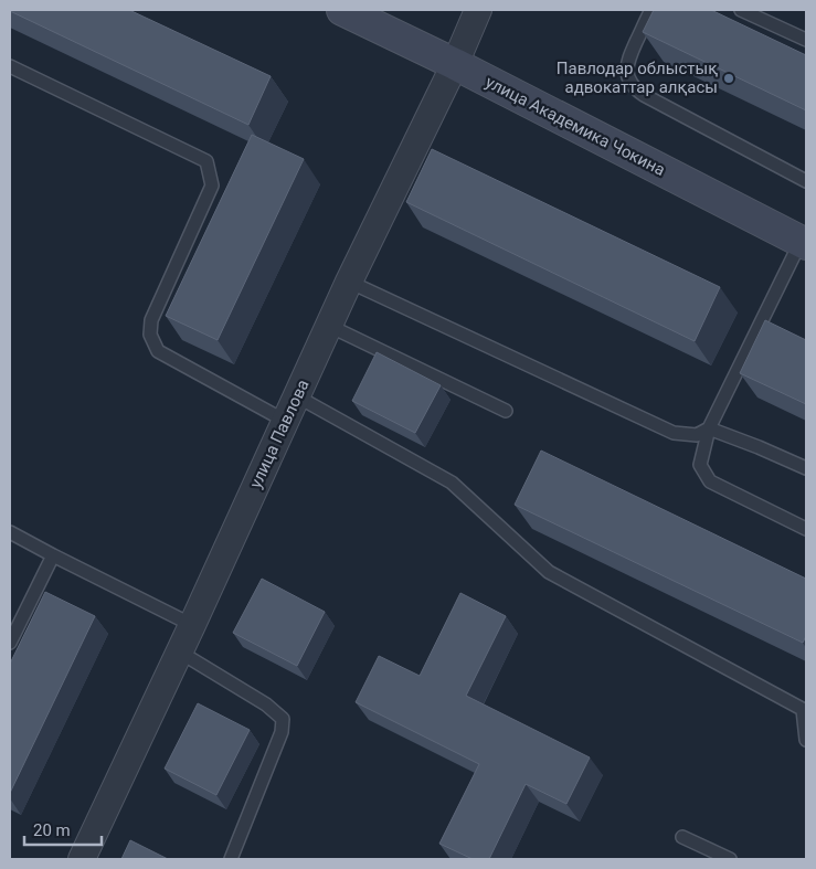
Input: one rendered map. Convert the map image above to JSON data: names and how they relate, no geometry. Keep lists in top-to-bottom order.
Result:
{
  "streets": {
    "main road": ["улица Академика Чокина"],
    "street": ["улица Павлова"]
  },
  "crossings": [
    ["улица Академика Чокина", "улица Павлова"]
  ],
  "places": ["Павлодар облыстық адвокаттар алқасы"],
  "scale_bar": "20 m"
}
